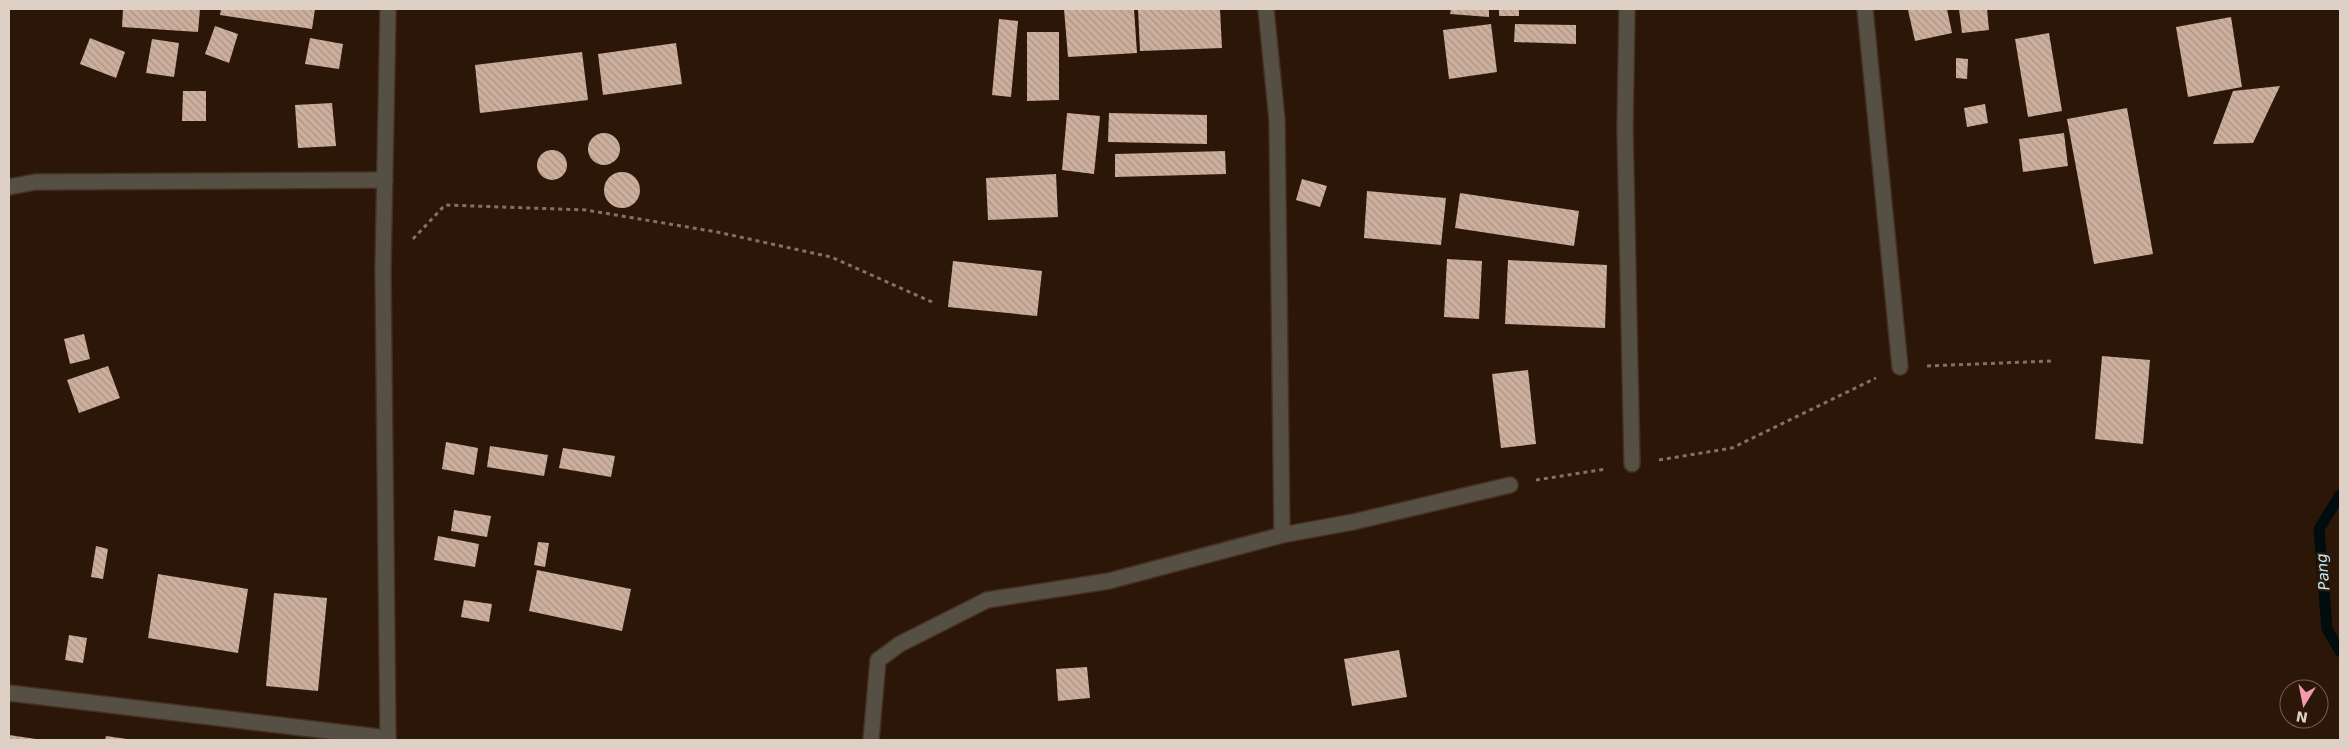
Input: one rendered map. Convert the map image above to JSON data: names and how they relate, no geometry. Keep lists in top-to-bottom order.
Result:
{
  "water": ["Pang"],
  "north": "bottom"
}
